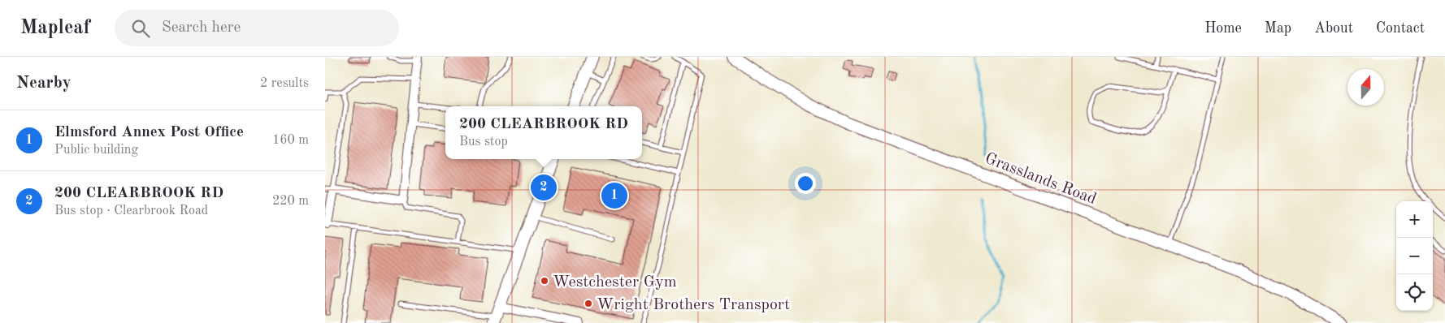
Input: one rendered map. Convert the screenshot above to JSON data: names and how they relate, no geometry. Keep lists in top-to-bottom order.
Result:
{
  "streets": {
    "main road": ["Grasslands Road"]
  },
  "places": ["Westchester Gym", "Wright Brothers Transport"],
  "north": "top",
  "page": {
    "header": "Mapleaf",
    "search": "Search here",
    "nav": [
      "Home",
      "Map",
      "About",
      "Contact"
    ],
    "heading": ["Nearby", "2 results"],
    "popup": ["200 CLEARBROOK RD", "Bus stop"],
    "list": [
      {
        "mark": "1",
        "name": "Elmsford Annex Post Office",
        "note": "Public building",
        "value": "160 m"
      },
      {
        "mark": "2",
        "name": "200 CLEARBROOK RD",
        "note": "Bus stop · Clearbrook Road",
        "value": "220 m"
      }
    ],
    "pins": ["2", "1"],
    "map_buttons": ["+", "−"]
  }
}
